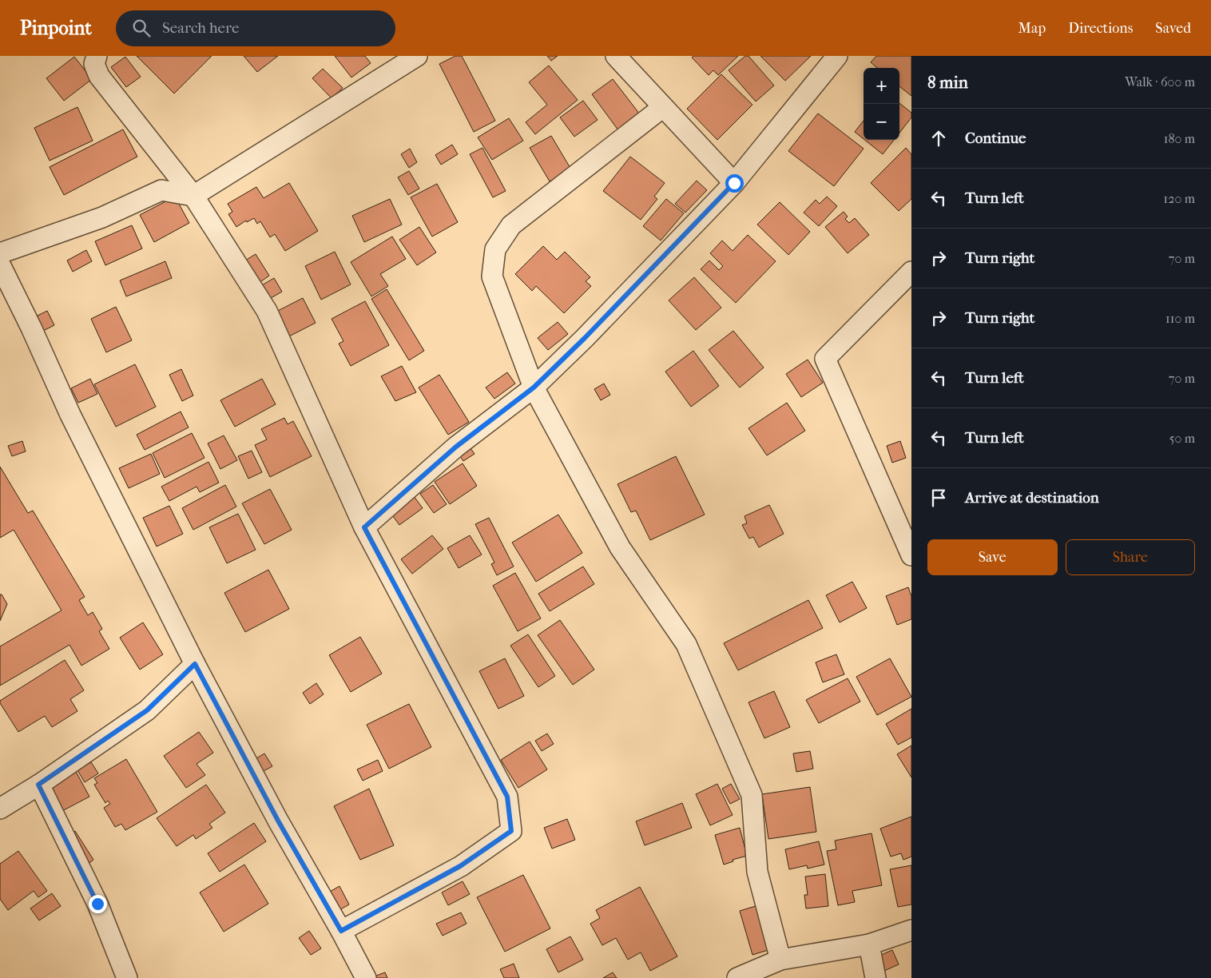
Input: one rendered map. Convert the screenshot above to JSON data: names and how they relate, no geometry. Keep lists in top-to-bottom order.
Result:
{
  "page": {
    "header": "Pinpoint",
    "search": "Search here",
    "nav": ["Map", "Directions", "Saved"],
    "heading": ["8 min", "Walk · 600 m"],
    "map_buttons": ["+", "−"],
    "list": [
      ["Continue", "180 m"],
      ["Turn left", "120 m"],
      ["Turn right", "70 m"],
      ["Turn right", "110 m"],
      ["Turn left", "70 m"],
      ["Turn left", "50 m"],
      "Arrive at destination"
    ],
    "buttons": ["Save", "Share"]
  }
}
